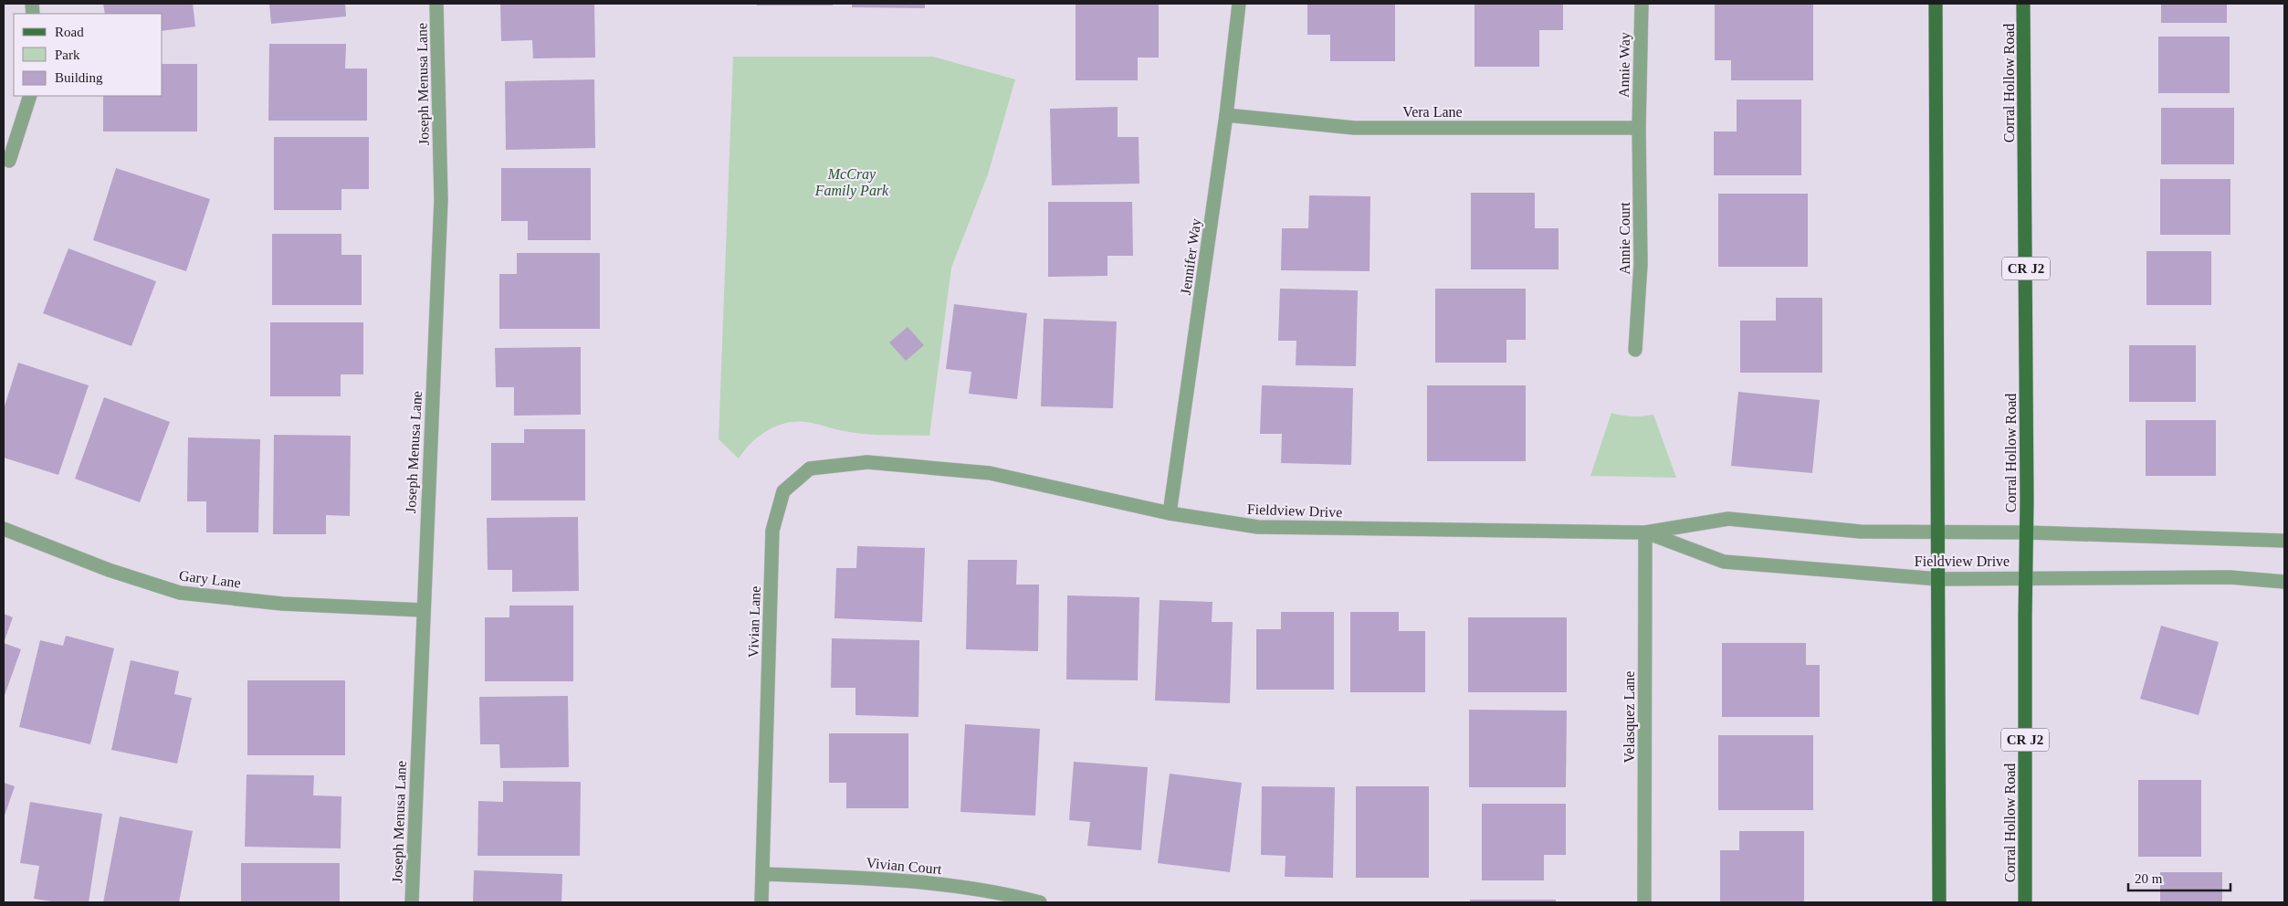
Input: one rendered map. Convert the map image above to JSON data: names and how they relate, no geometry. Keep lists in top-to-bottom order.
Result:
{
  "streets": {
    "main road": ["Corral Hollow Road", "CR J2"],
    "street": [
      "Annie Way",
      "Joseph Menusa Lane",
      "Vera Lane",
      "Annie Court",
      "Jennifer Way",
      "Fieldview Drive",
      "Gary Lane",
      "Vivian Lane",
      "Velasquez Lane",
      "Vivian Court"
    ]
  },
  "crossings": [
    ["Annie Way", "Vera Lane"],
    ["Annie Way", "Annie Court"],
    ["Corral Hollow Road", "Fieldview Drive"],
    ["Joseph Menusa Lane", "Gary Lane"],
    ["Vera Lane", "Annie Court"],
    ["Vera Lane", "Jennifer Way"],
    ["Jennifer Way", "Fieldview Drive"],
    ["Fieldview Drive", "Vivian Lane"],
    ["Fieldview Drive", "Velasquez Lane"],
    ["Vivian Lane", "Vivian Court"]
  ],
  "parks": ["McCray Family Park"],
  "legend": ["Road", "Park", "Building"],
  "scale_bar": "20 m"
}
